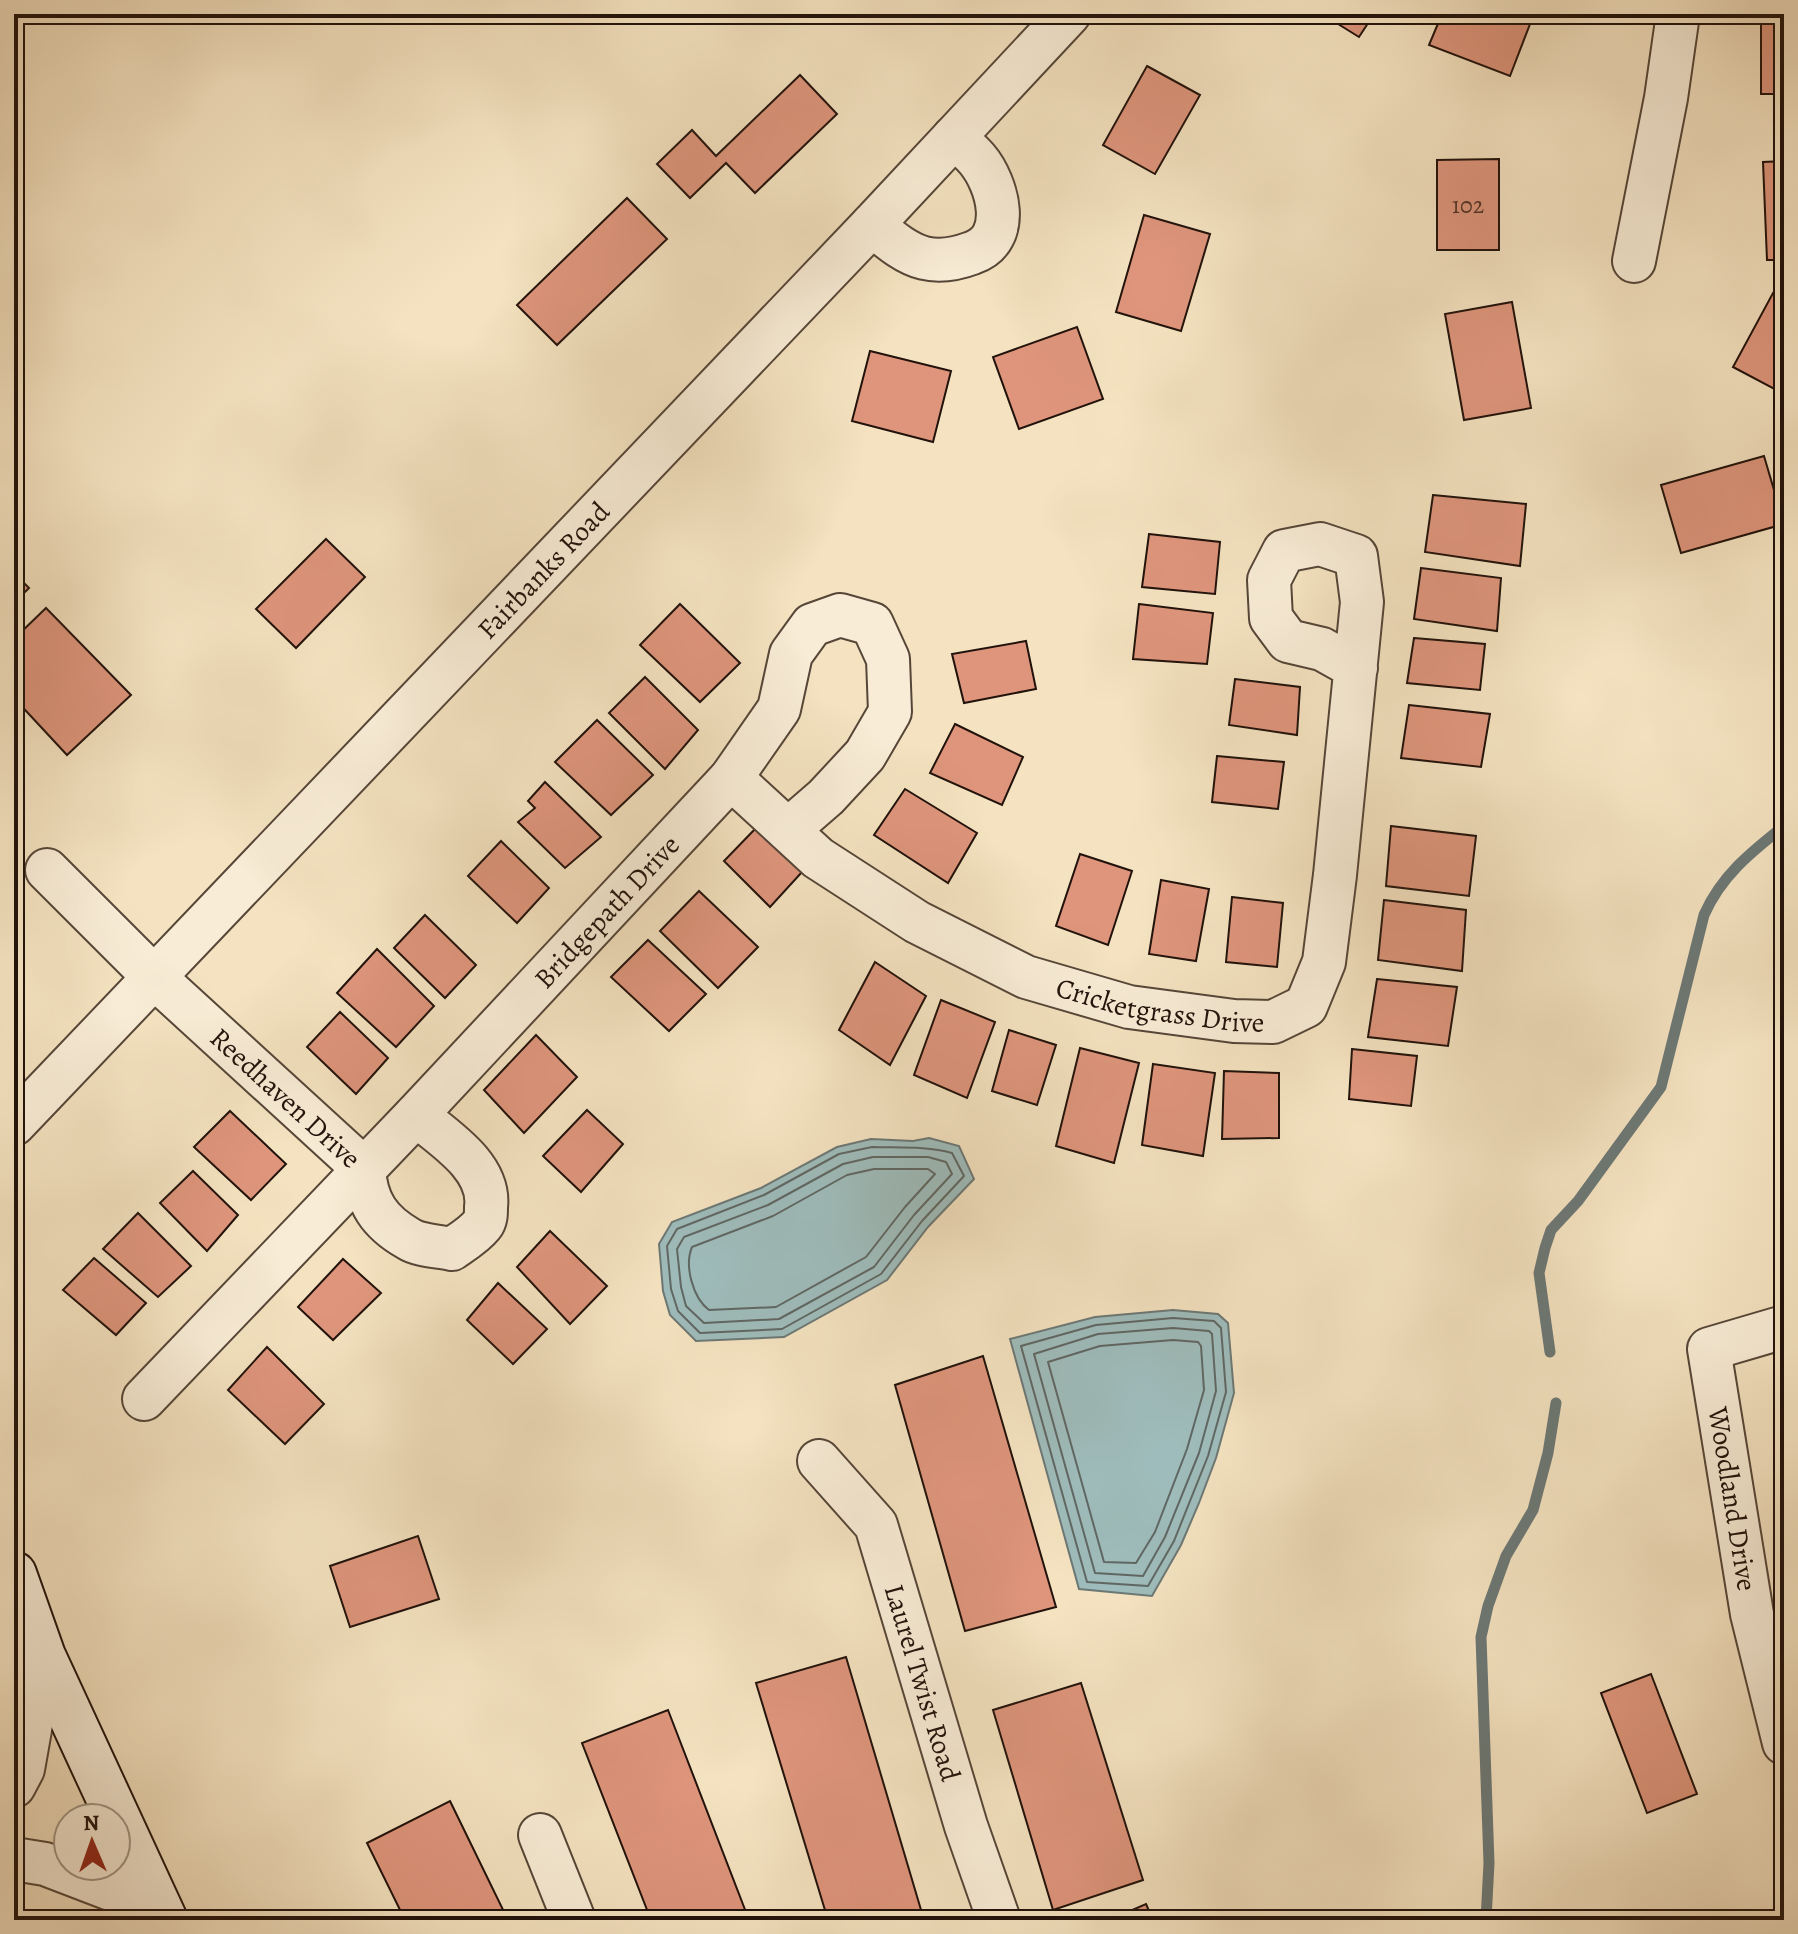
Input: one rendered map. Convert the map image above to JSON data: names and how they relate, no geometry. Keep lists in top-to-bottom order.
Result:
{
  "streets": {
    "street": [
      "Fairbanks Road",
      "Bridgepath Drive",
      "Cricketgrass Drive",
      "Reedhaven Drive",
      "Woodland Drive",
      "Laurel Twist Road"
    ]
  },
  "crossings": [
    ["Fairbanks Road", "Reedhaven Drive"],
    ["Bridgepath Drive", "Cricketgrass Drive"],
    ["Bridgepath Drive", "Reedhaven Drive"]
  ],
  "house_numbers": ["102"],
  "north": "top"
}
